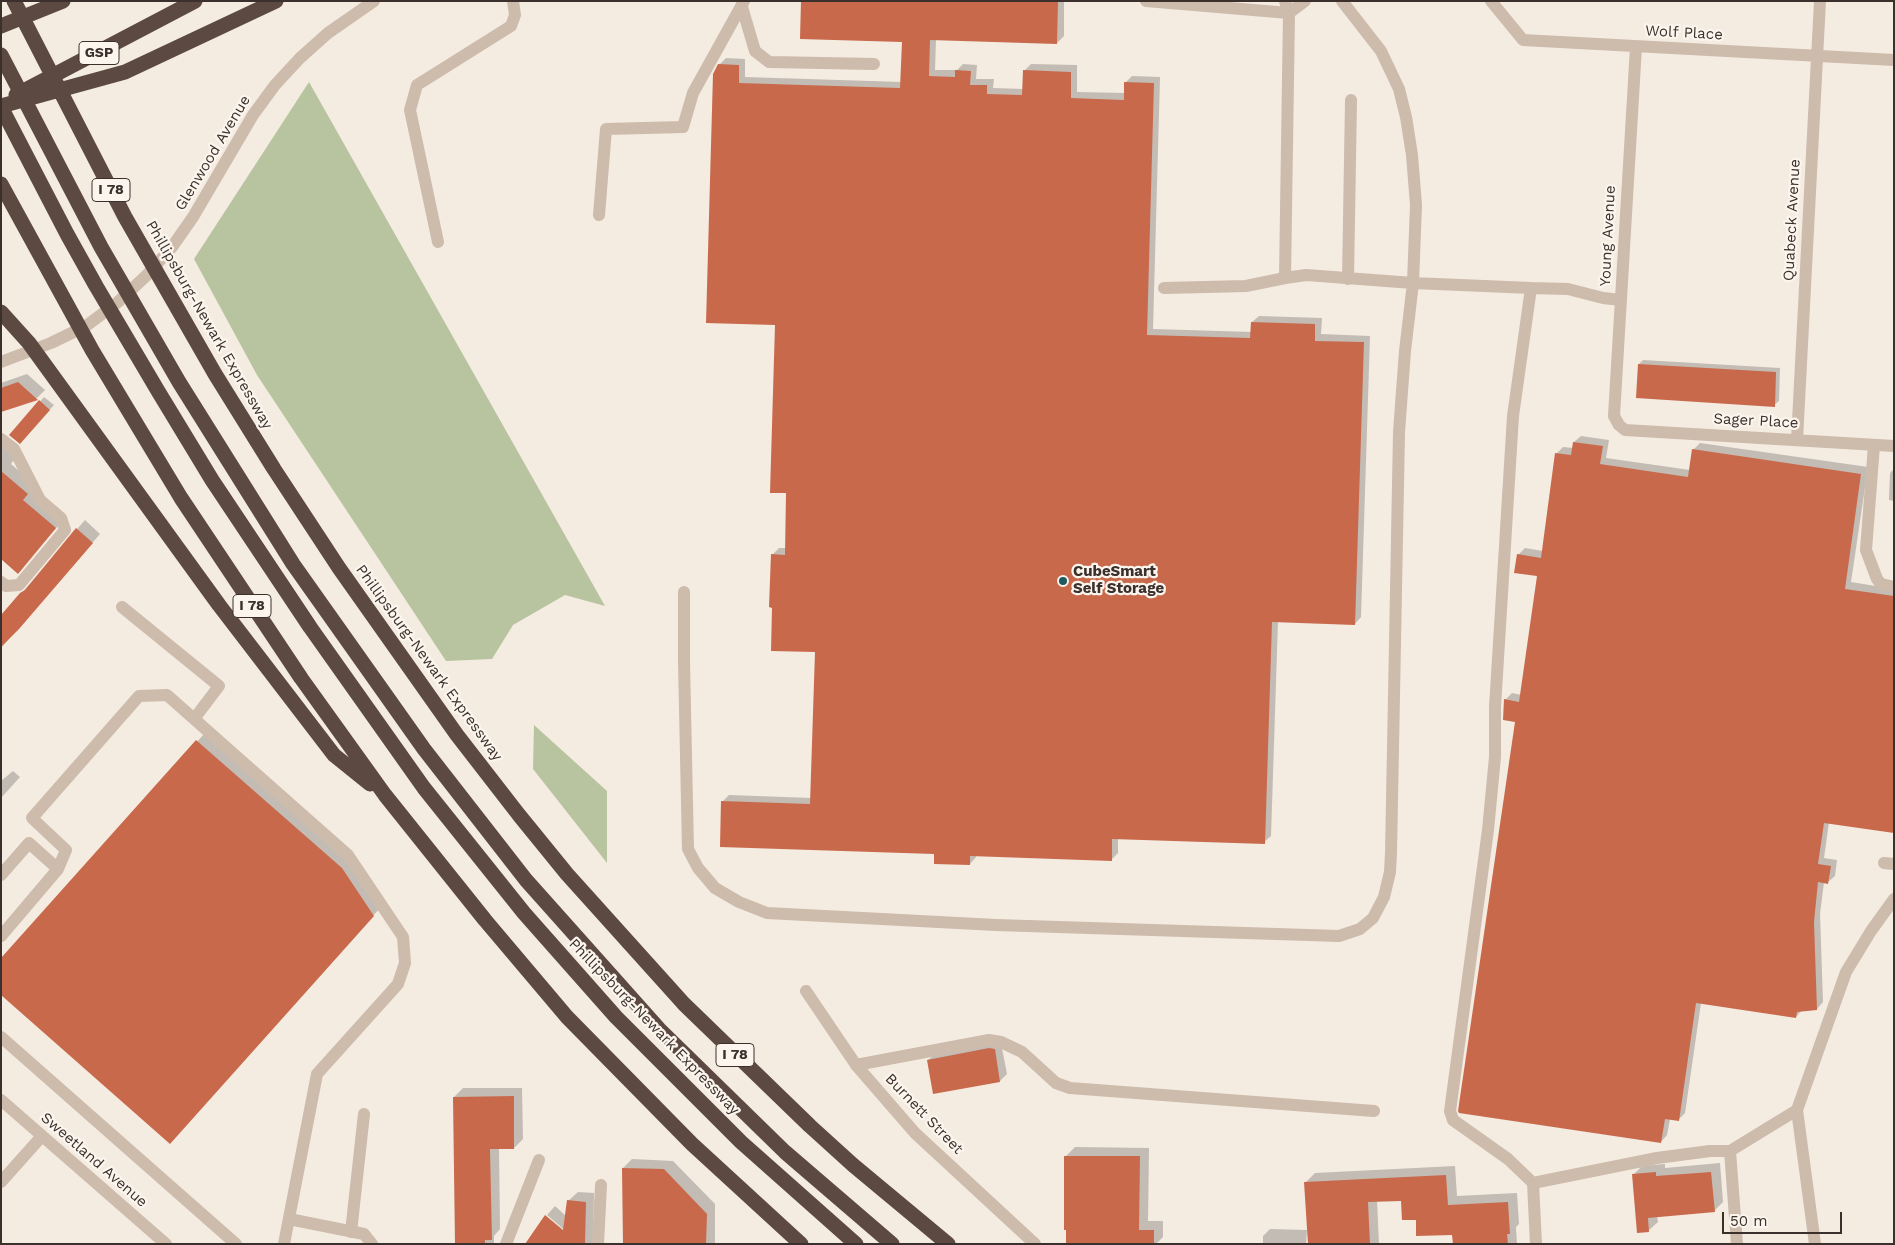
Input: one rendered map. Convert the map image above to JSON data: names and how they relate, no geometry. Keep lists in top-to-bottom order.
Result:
{
  "streets": {
    "highway": ["GSP", "I 78", "Phillipsburg-Newark Expressway"],
    "street": [
      "Wolf Place",
      "Glenwood Avenue",
      "Quabeck Avenue",
      "Young Avenue",
      "Sager Place",
      "Burnett Street",
      "Sweetland Avenue"
    ]
  },
  "crossings": [
    ["Wolf Place", "Quabeck Avenue"],
    ["Wolf Place", "Young Avenue"],
    ["GSP", "Phillipsburg-Newark Expressway"],
    ["Quabeck Avenue", "Sager Place"],
    ["Young Avenue", "Sager Place"]
  ],
  "places": ["CubeSmart Self Storage"],
  "scale_bar": "50 m"
}
